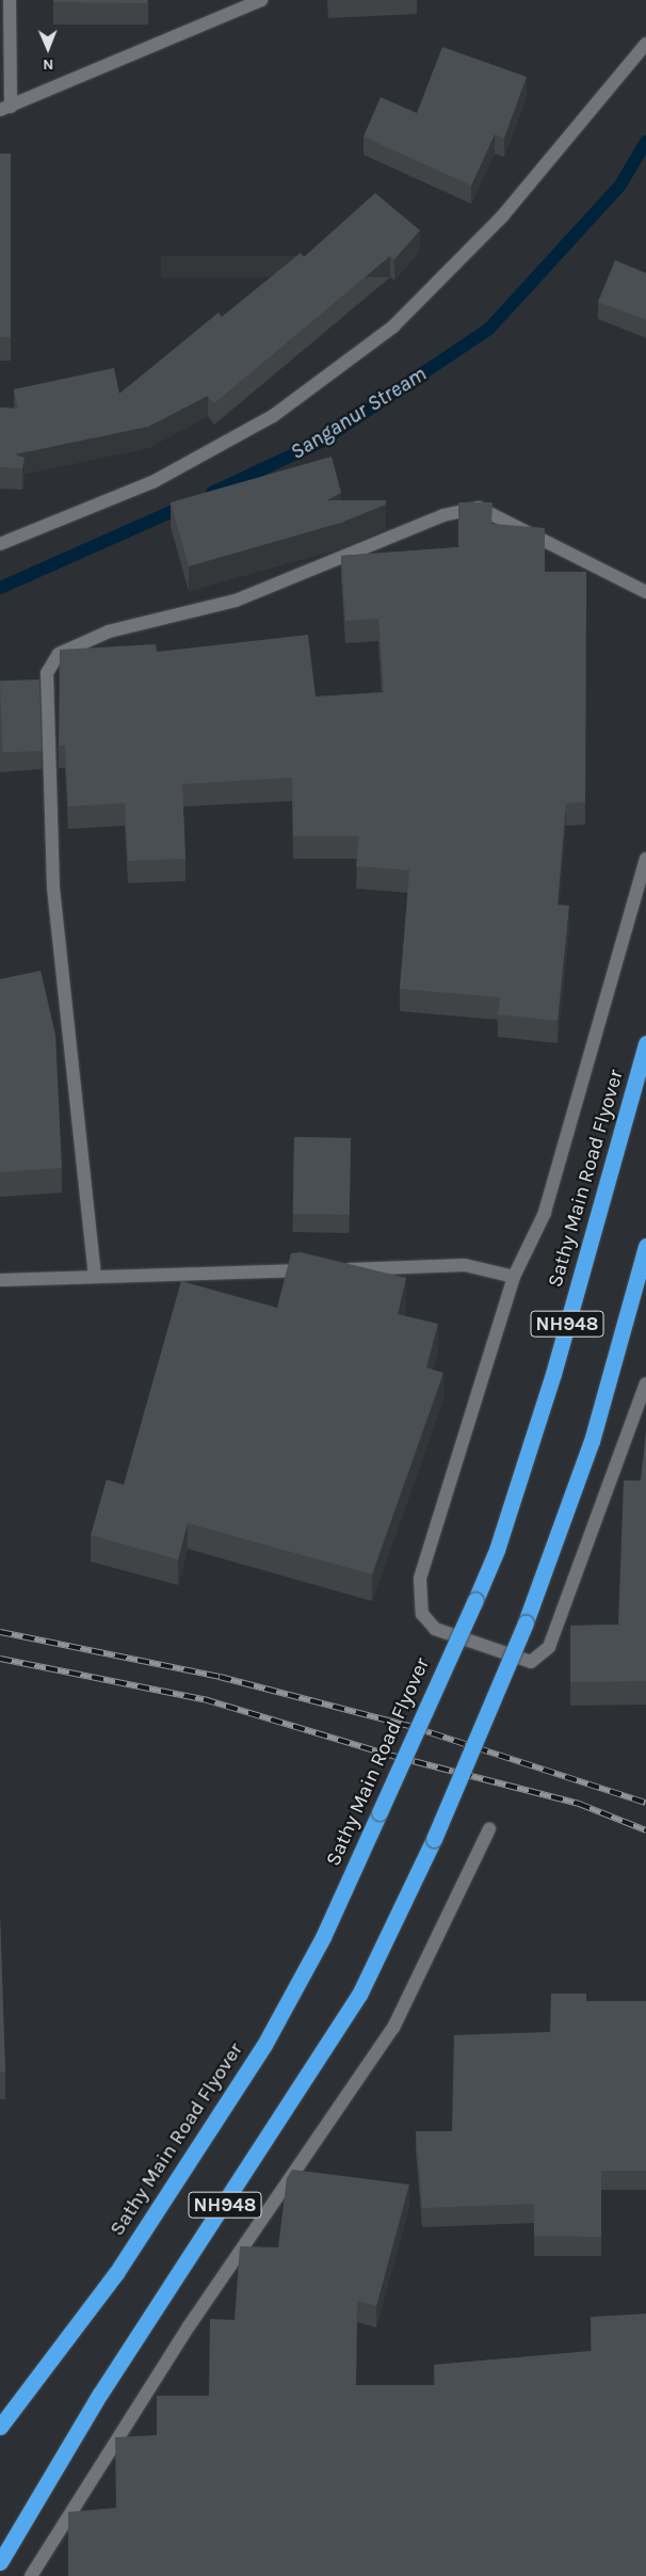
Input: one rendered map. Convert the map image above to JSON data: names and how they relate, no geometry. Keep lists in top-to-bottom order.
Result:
{
  "streets": {
    "highway": ["Sathy Main Road Flyover", "NH948"]
  },
  "water": ["Sanganur Stream"],
  "north": "bottom"
}
